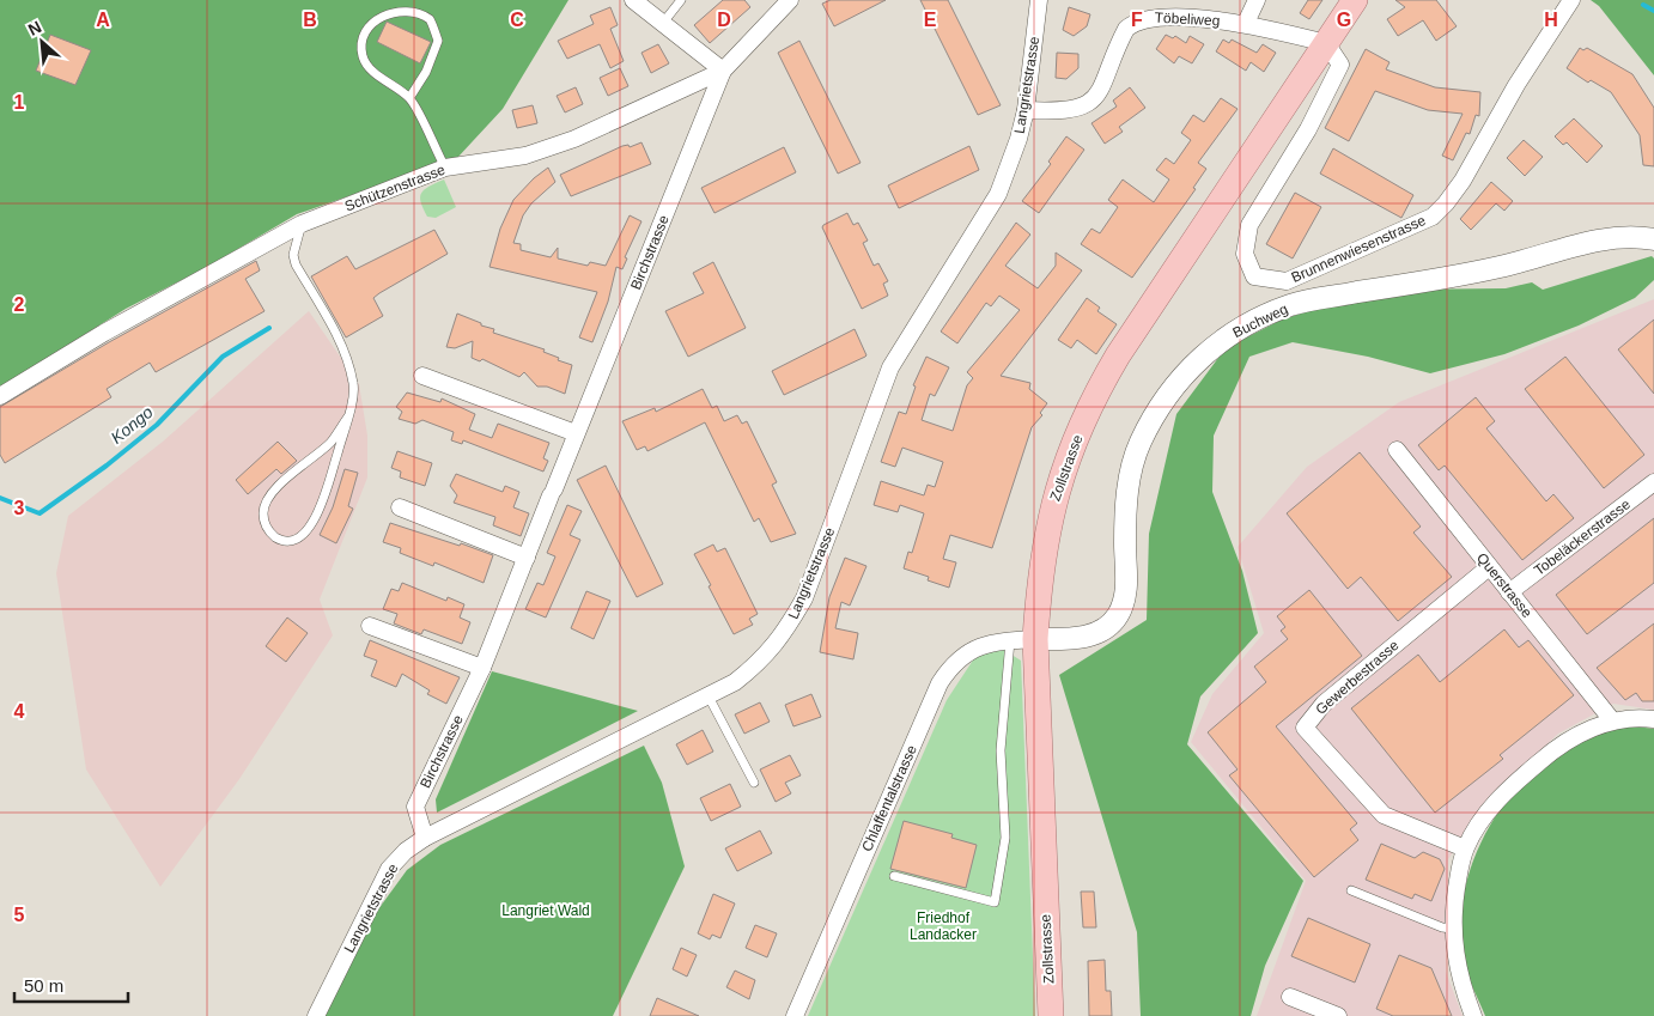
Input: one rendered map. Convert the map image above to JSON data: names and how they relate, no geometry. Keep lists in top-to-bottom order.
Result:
{
  "streets": {
    "main road": ["Zollstrasse"],
    "street": [
      "Töbeliweg",
      "Langrietstrasse",
      "Schützenstrasse",
      "Brunnenwiesenstrasse",
      "Birchstrasse",
      "Buchweg",
      "Tobeläckerstrasse",
      "Querstrasse",
      "Gewerbestrasse",
      "Chlaffentalstrasse"
    ]
  },
  "crossings": [
    ["Töbeliweg", "Langrietstrasse"],
    ["Töbeliweg", "Brunnenwiesenstrasse"],
    ["Töbeliweg", "Zollstrasse"],
    ["Langrietstrasse", "Birchstrasse"],
    ["Schützenstrasse", "Birchstrasse"],
    ["Brunnenwiesenstrasse", "Zollstrasse"],
    ["Buchweg", "Zollstrasse"],
    ["Buchweg", "Chlaffentalstrasse"],
    ["Zollstrasse", "Chlaffentalstrasse"],
    ["Tobeläckerstrasse", "Querstrasse"],
    ["Querstrasse", "Gewerbestrasse"]
  ],
  "water": ["Kongo"],
  "parks": ["Langriet Wald", "Friedhof Landacker"],
  "scale_bar": "50 m",
  "north": "top left",
  "grid": {
    "columns": [
      "A",
      "B",
      "C",
      "D",
      "E",
      "F",
      "G",
      "H"
    ],
    "rows": [
      "1",
      "2",
      "3",
      "4",
      "5"
    ]
  }
}
